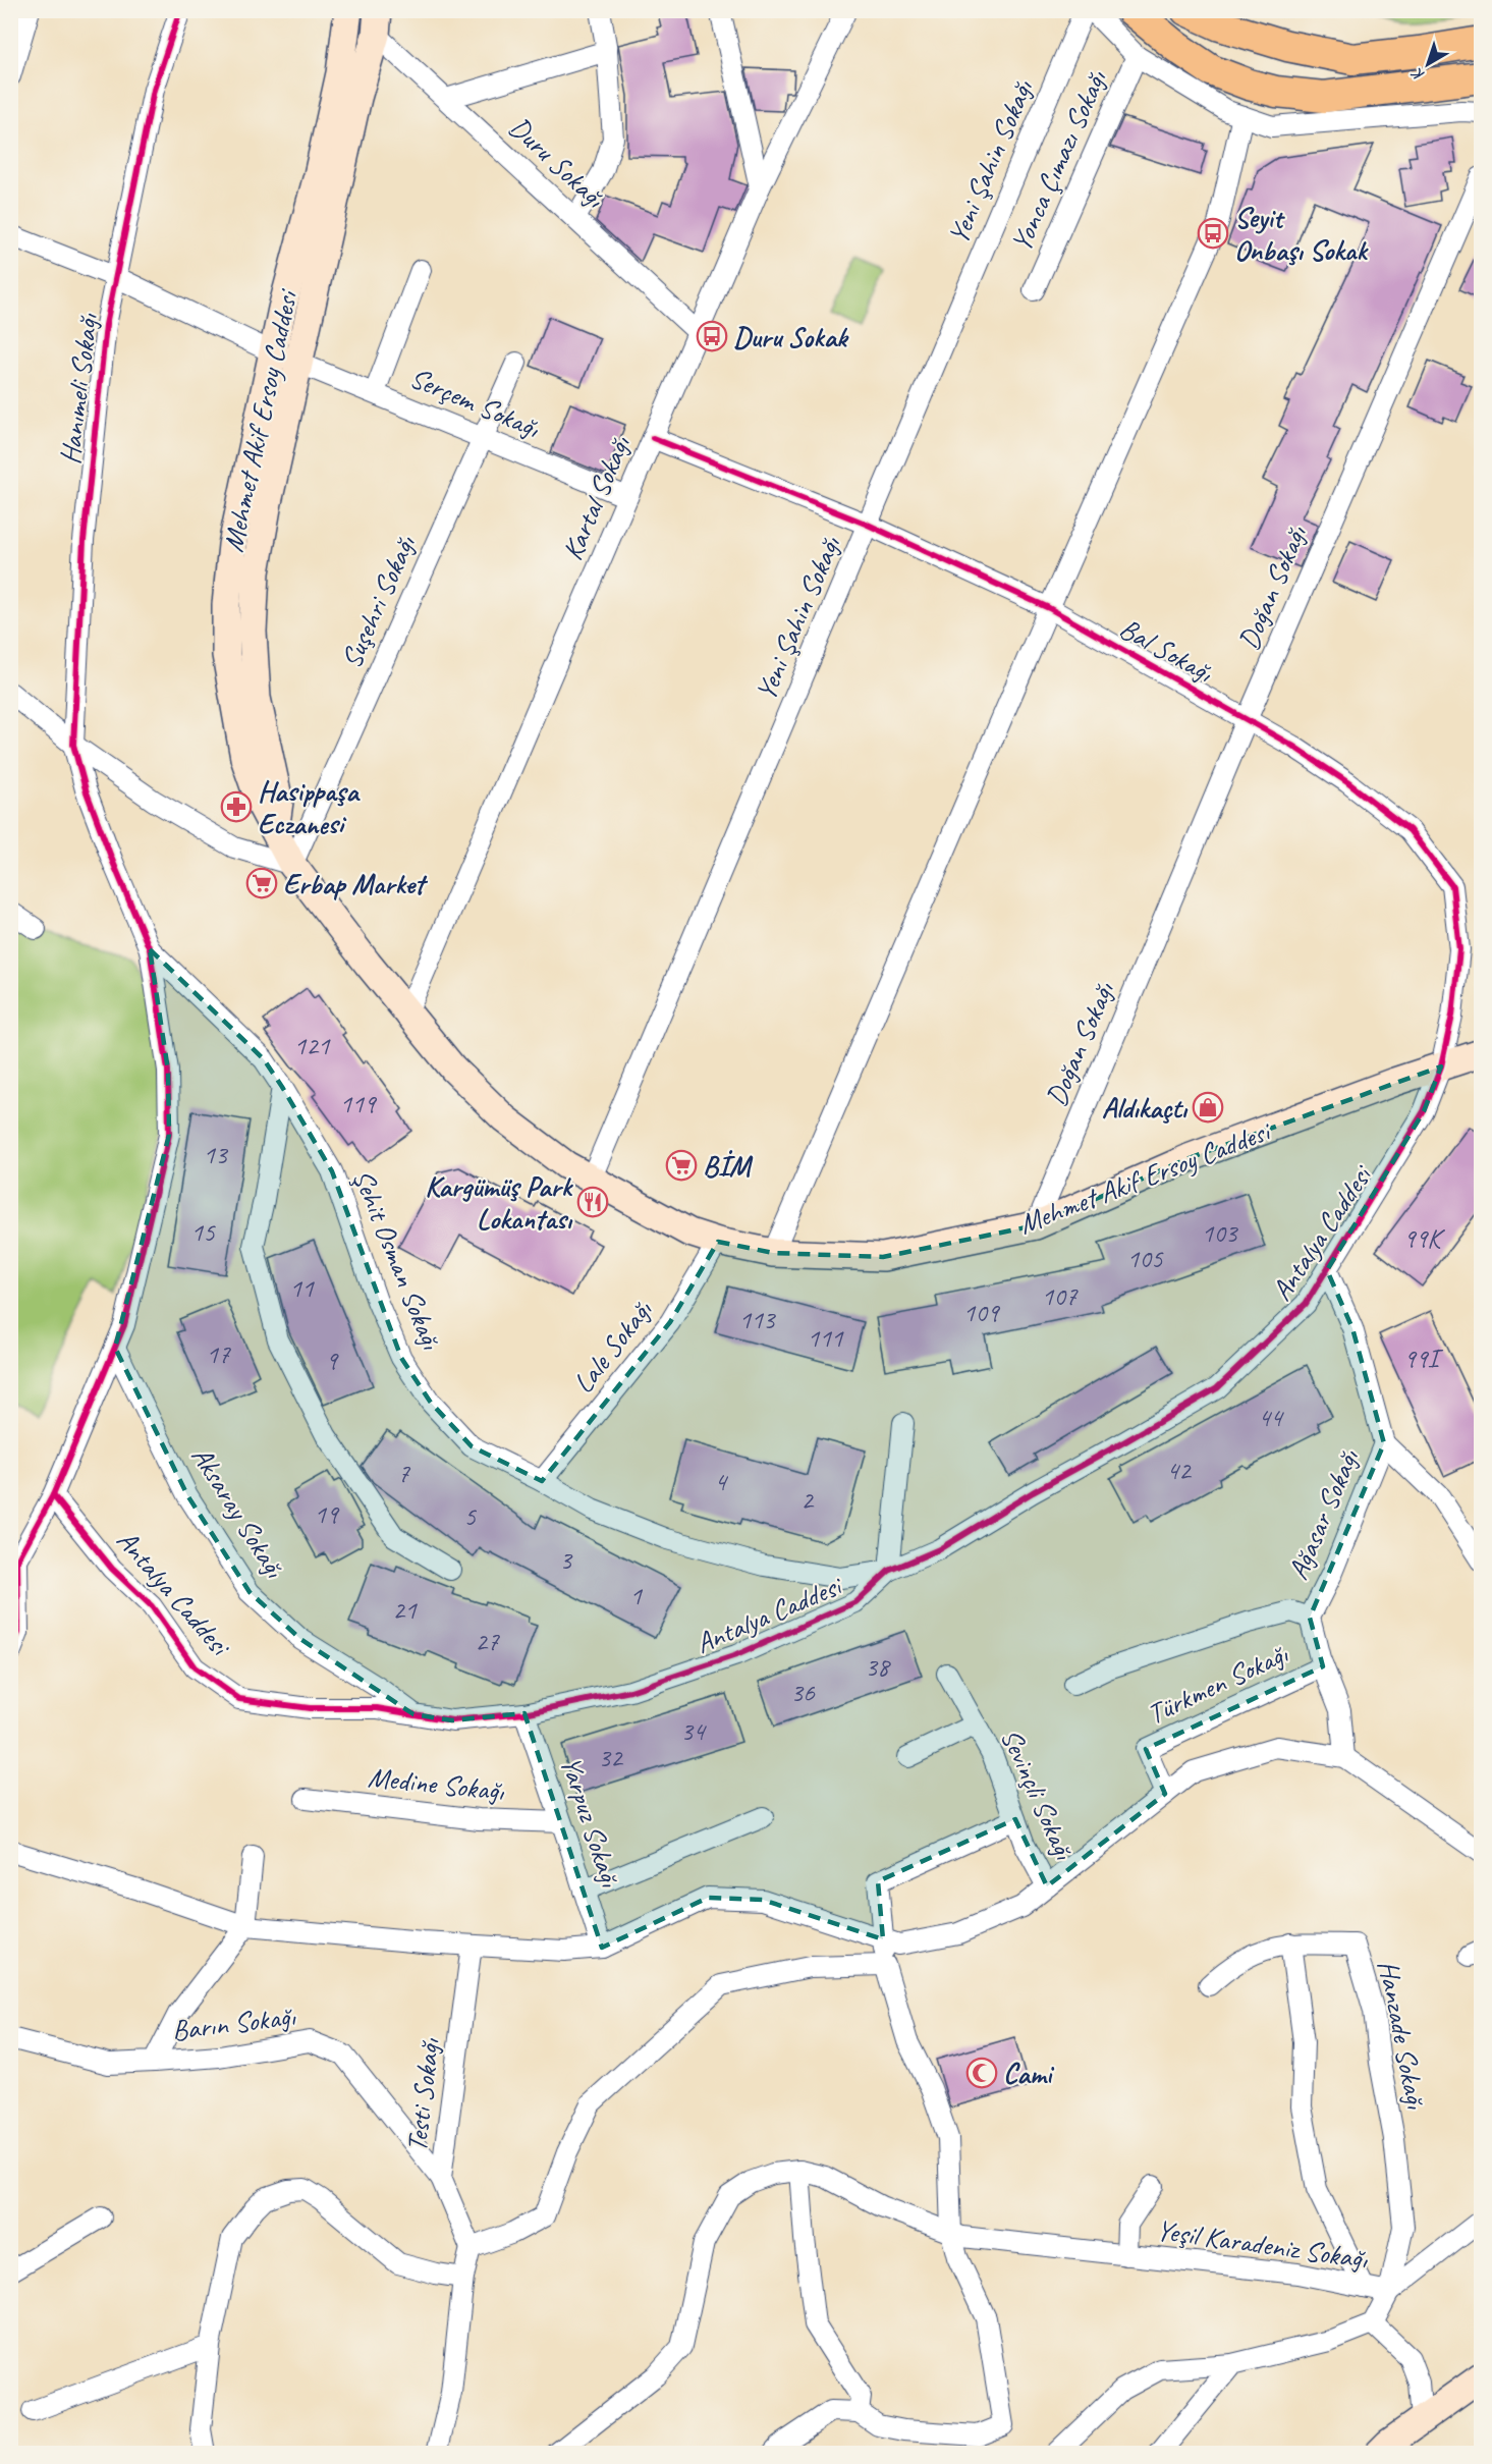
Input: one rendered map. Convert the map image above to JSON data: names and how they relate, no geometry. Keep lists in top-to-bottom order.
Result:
{
  "streets": {
    "main road": ["Mehmet Akif Ersoy Caddesi"],
    "street": [
      "Yonca Çımazı Sokağı",
      "Duru Sokağı",
      "Yeni Şahin Sokağı",
      "Hanımeli Sokağı",
      "Serçem Sokağı",
      "Kartal Sokağı",
      "Doğan Sokağı",
      "Suşehri Sokağı",
      "Bal Sokağı",
      "Antalya Caddesi",
      "Şehit Osman Sokağı",
      "Lale Sokağı",
      "Aksaray Sokağı",
      "Ağasar Sokağı",
      "Türkmen Sokağı",
      "Medine Sokağı",
      "Sevinçli Sokağı",
      "Yarpuz Sokağı",
      "Barın Sokağı",
      "Hanzade Sokağı",
      "Testi Sokağı",
      "Yeşil Karadeniz Sokağı"
    ]
  },
  "crossings": [
    ["Duru Sokağı", "Mehmet Akif Ersoy Caddesi"],
    ["Duru Sokağı", "Kartal Sokağı"],
    ["Yeni Şahin Sokağı", "Mehmet Akif Ersoy Caddesi"],
    ["Yeni Şahin Sokağı", "Bal Sokağı"],
    ["Hanımeli Sokağı", "Serçem Sokağı"],
    ["Hanımeli Sokağı", "Şehit Osman Sokağı"],
    ["Serçem Sokağı", "Mehmet Akif Ersoy Caddesi"],
    ["Serçem Sokağı", "Kartal Sokağı"],
    ["Serçem Sokağı", "Suşehri Sokağı"],
    ["Mehmet Akif Ersoy Caddesi", "Kartal Sokağı"],
    ["Mehmet Akif Ersoy Caddesi", "Doğan Sokağı"],
    ["Mehmet Akif Ersoy Caddesi", "Suşehri Sokağı"],
    ["Mehmet Akif Ersoy Caddesi", "Bal Sokağı"],
    ["Mehmet Akif Ersoy Caddesi", "Antalya Caddesi"],
    ["Mehmet Akif Ersoy Caddesi", "Lale Sokağı"],
    ["Kartal Sokağı", "Bal Sokağı"],
    ["Doğan Sokağı", "Bal Sokağı"],
    ["Bal Sokağı", "Antalya Caddesi"],
    ["Antalya Caddesi", "Şehit Osman Sokağı"],
    ["Antalya Caddesi", "Aksaray Sokağı"],
    ["Antalya Caddesi", "Yarpuz Sokağı"],
    ["Şehit Osman Sokağı", "Lale Sokağı"],
    ["Ağasar Sokağı", "Türkmen Sokağı"],
    ["Medine Sokağı", "Yarpuz Sokağı"],
    ["Barın Sokağı", "Testi Sokağı"],
    ["Hanzade Sokağı", "Yeşil Karadeniz Sokağı"]
  ],
  "places": {
    "bus stop": ["Seyit Onbaşı Sokak", "Duru Sokak"],
    "pharmacy": ["Hasippaşa Eczanesi"],
    "supermarket": ["Erbap Market", "BİM"],
    "shop": ["Aldıkaçtı"],
    "restaurant": ["Kargümüş Park Lokantası"],
    "mosque": ["Cami"]
  },
  "house_numbers": [
    "121",
    "119",
    "13",
    "15",
    "103",
    "99K",
    "105",
    "11",
    "107",
    "109",
    "113",
    "111",
    "17",
    "99I",
    "9",
    "44",
    "42",
    "7",
    "4",
    "2",
    "19",
    "5",
    "3",
    "1",
    "21",
    "27",
    "38",
    "36",
    "34",
    "32"
  ],
  "north": "bottom left"
}
